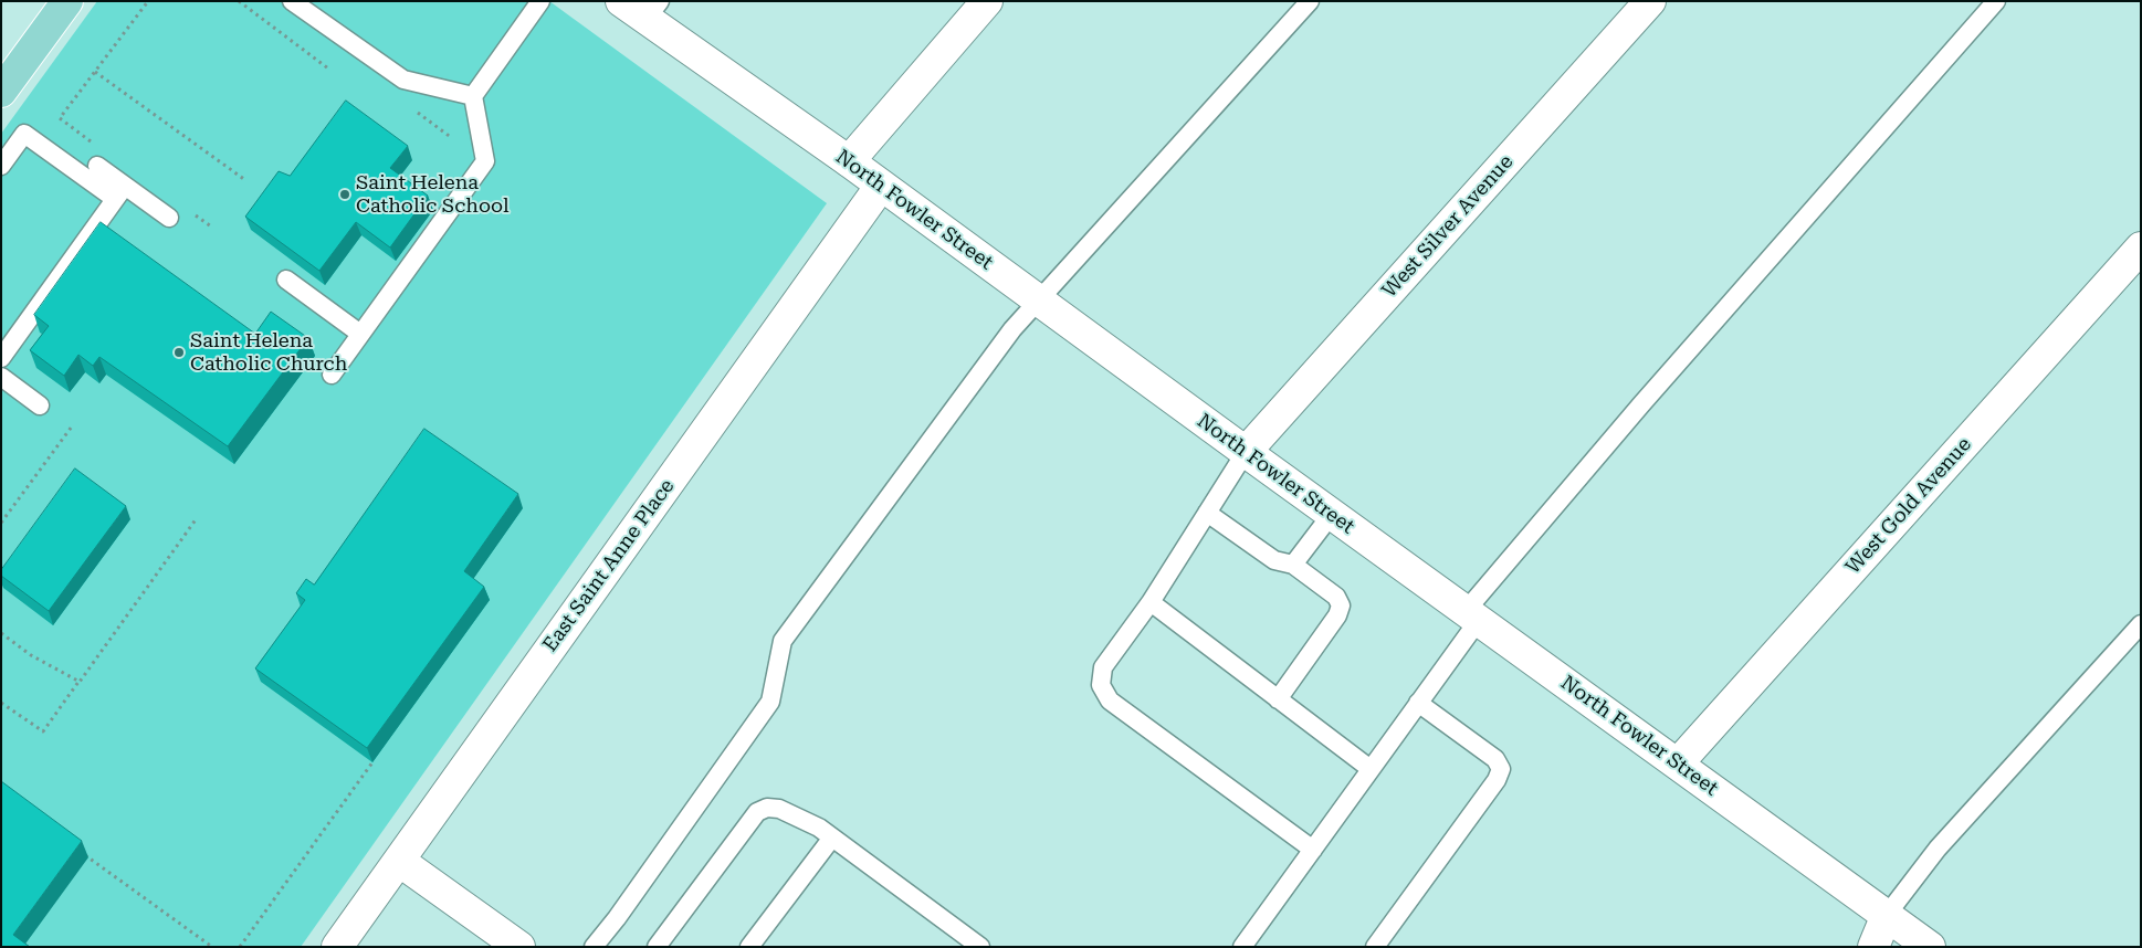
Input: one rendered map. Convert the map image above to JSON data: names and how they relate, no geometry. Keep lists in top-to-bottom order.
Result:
{
  "streets": {
    "street": [
      "North Fowler Street",
      "West Silver Avenue",
      "West Gold Avenue",
      "East Saint Anne Place"
    ]
  },
  "crossings": [
    ["North Fowler Street", "West Silver Avenue"],
    ["North Fowler Street", "West Gold Avenue"],
    ["North Fowler Street", "East Saint Anne Place"]
  ],
  "places": ["Saint Helena Catholic School", "Saint Helena Catholic Church"]
}
